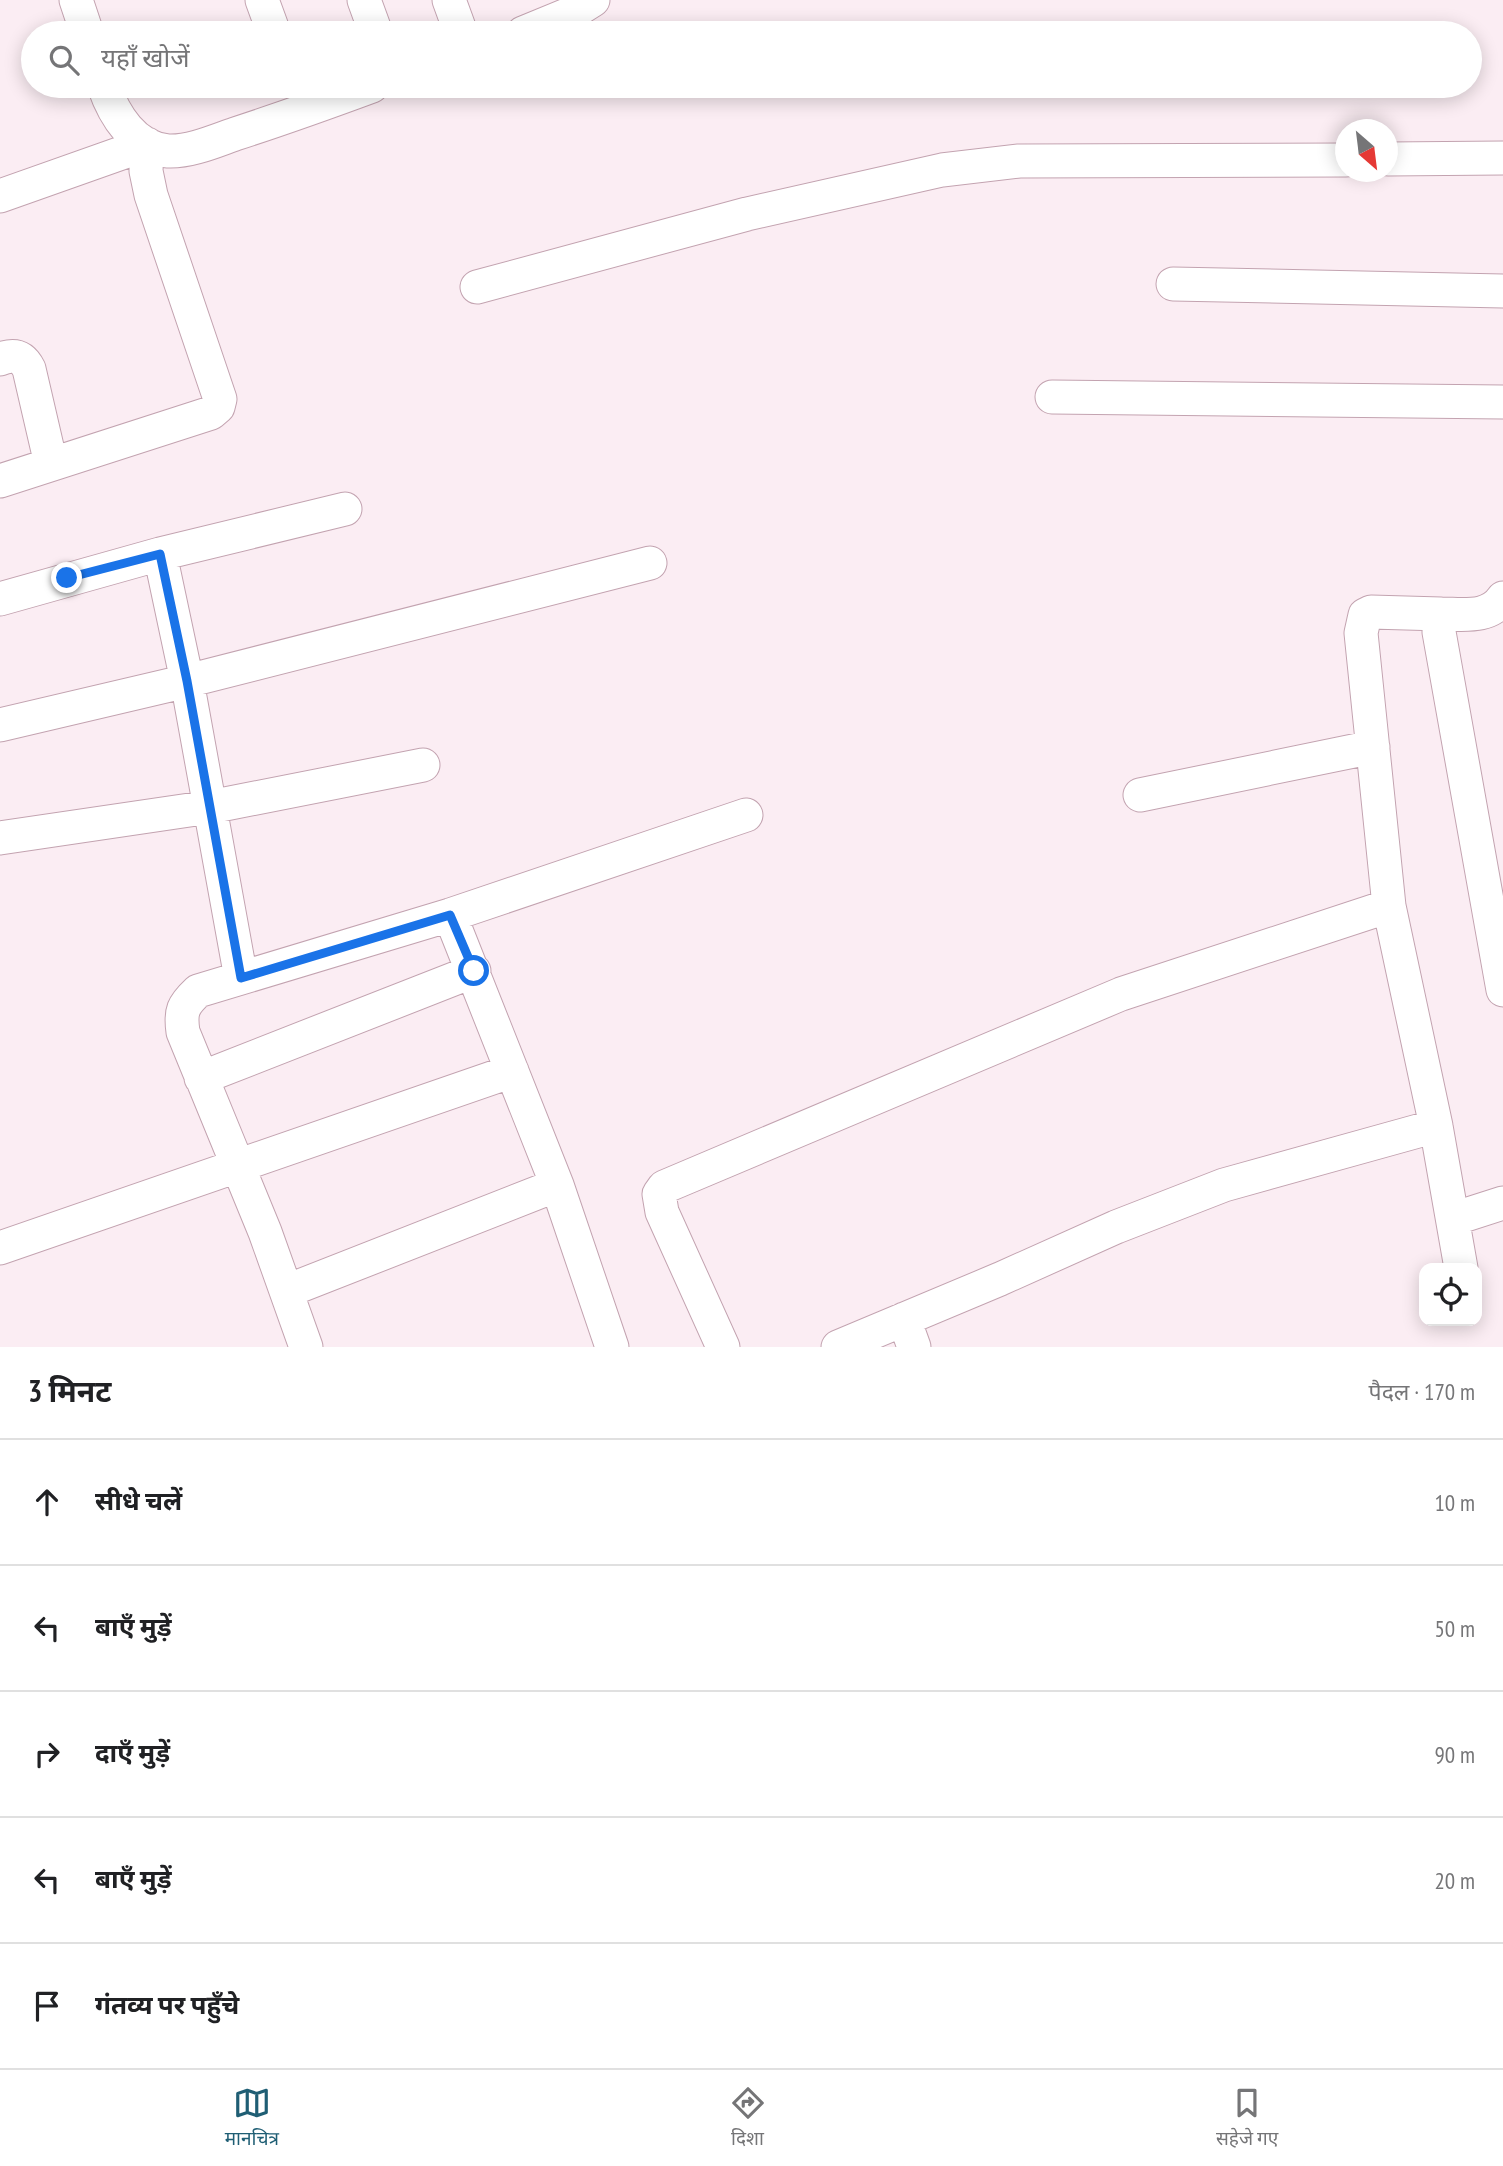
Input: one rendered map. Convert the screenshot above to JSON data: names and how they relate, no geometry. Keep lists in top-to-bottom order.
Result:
{
  "north": "bottom right",
  "page": {
    "search": "यहाँ खोजें",
    "heading": ["3 मिनट", "पैदल · 170 m"],
    "list": [
      ["सीधे चलें", "10 m"],
      ["बाएँ मुड़ें", "50 m"],
      ["दाएँ मुड़ें", "90 m"],
      ["बाएँ मुड़ें", "20 m"],
      "गंतव्य पर पहुँचे"
    ],
    "nav": ["मानचित्र", "दिशा", "सहेजे गए"]
  }
}
